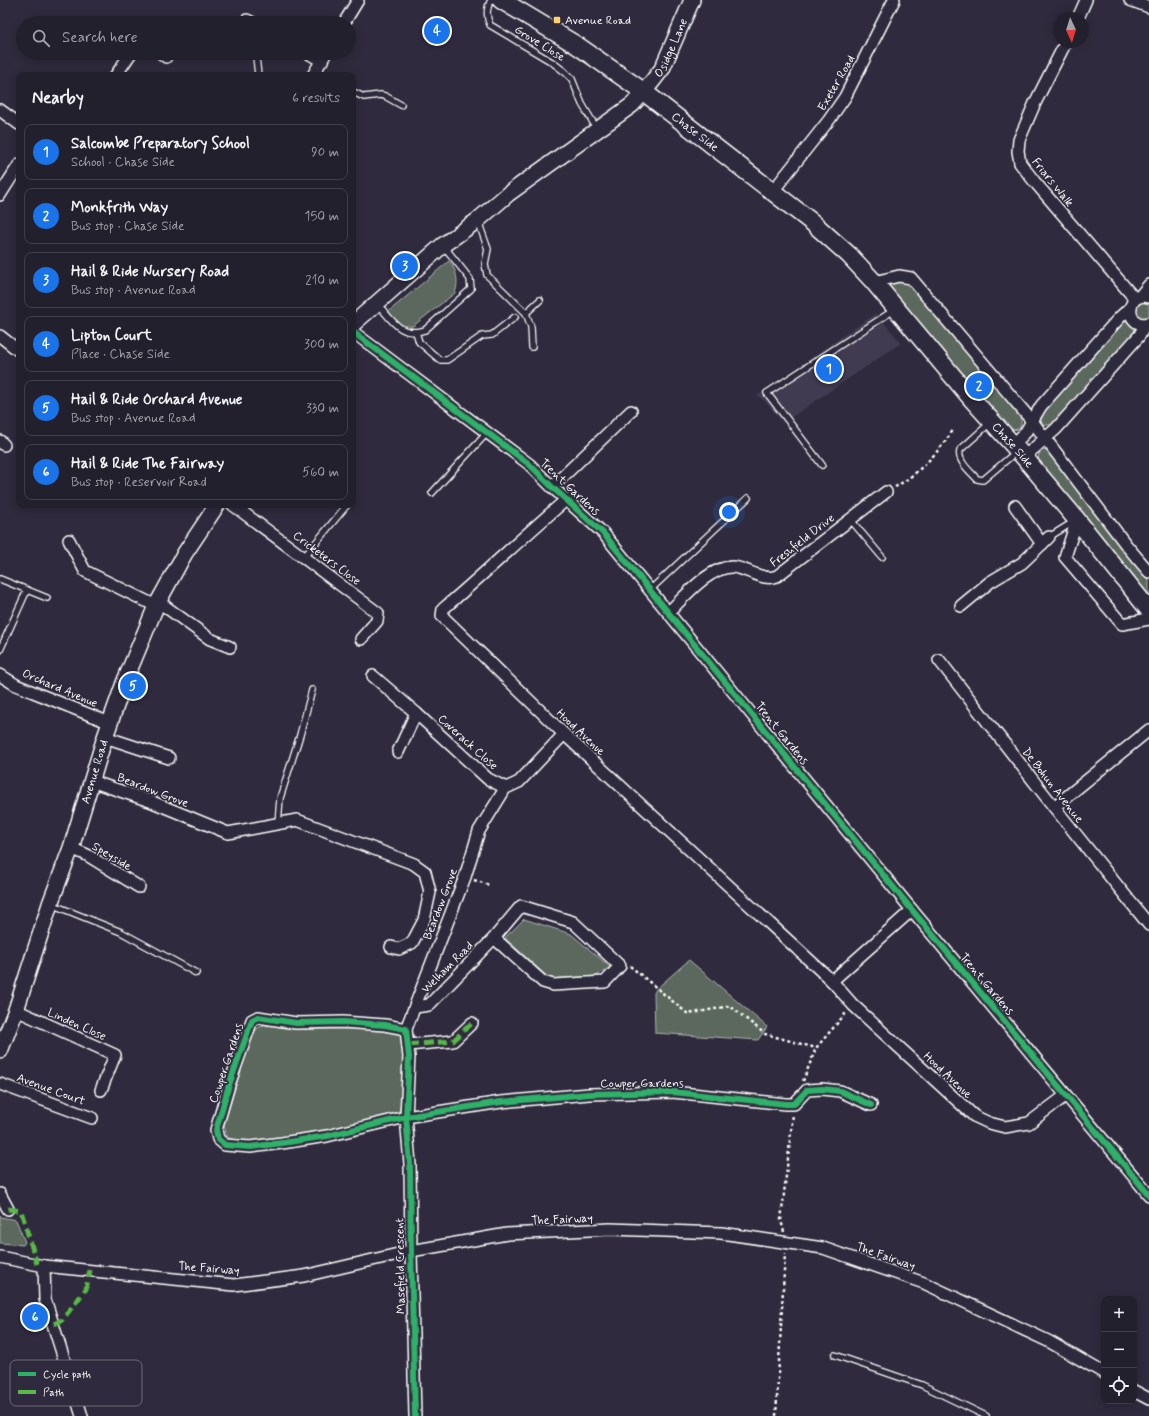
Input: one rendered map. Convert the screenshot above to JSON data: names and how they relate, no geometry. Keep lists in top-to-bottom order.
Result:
{
  "streets": {
    "main road": ["Chase Side"],
    "street": [
      "Osidge Lane",
      "Exeter Road",
      "Friars Walk",
      "Trent Gardens",
      "Freshfield Drive",
      "Cricketers Close",
      "Orchard Avenue",
      "Hood Avenue",
      "Coverack Close",
      "Avenue Road",
      "De Bohun Avenue",
      "Beardow Grove",
      "Speyside",
      "Welham Road",
      "Linden Close",
      "Cowper Gardens",
      "Avenue Court",
      "The Fairway",
      "Masefield Crescent"
    ],
    "lane": ["Grove Close"]
  },
  "crossings": [
    ["Osidge Lane", "Chase Side"],
    ["Exeter Road", "Chase Side"],
    ["Trent Gardens", "Freshfield Drive"],
    ["Trent Gardens", "Hood Avenue"],
    ["Orchard Avenue", "Avenue Road"],
    ["Coverack Close", "Beardow Grove"],
    ["Avenue Road", "Beardow Grove"],
    ["Avenue Road", "Speyside"],
    ["Avenue Road", "Linden Close"],
    ["Beardow Grove", "Welham Road"],
    ["Beardow Grove", "Cowper Gardens"],
    ["Cowper Gardens", "Masefield Crescent"],
    ["The Fairway", "Masefield Crescent"]
  ],
  "places": {
    "transit": ["Avenue Road"]
  },
  "legend": ["Cycle path", "Path"],
  "north": "bottom",
  "page": {
    "pins": [
      "4",
      "3",
      "1",
      "2",
      "5",
      "6"
    ],
    "search": "Search here",
    "heading": ["Nearby", "6 results"],
    "list": [
      {
        "mark": "1",
        "name": "Salcombe Preparatory School",
        "note": "School · Chase Side",
        "value": "90 m"
      },
      {
        "mark": "2",
        "name": "Monkfrith Way",
        "note": "Bus stop · Chase Side",
        "value": "150 m"
      },
      {
        "mark": "3",
        "name": "Hail & Ride Nursery Road",
        "note": "Bus stop · Avenue Road",
        "value": "210 m"
      },
      {
        "mark": "4",
        "name": "Lipton Court",
        "note": "Place · Chase Side",
        "value": "300 m"
      },
      {
        "mark": "5",
        "name": "Hail & Ride Orchard Avenue",
        "note": "Bus stop · Avenue Road",
        "value": "330 m"
      },
      {
        "mark": "6",
        "name": "Hail & Ride The Fairway",
        "note": "Bus stop · Reservoir Road",
        "value": "560 m"
      }
    ],
    "map_buttons": ["+", "−"]
  }
}
